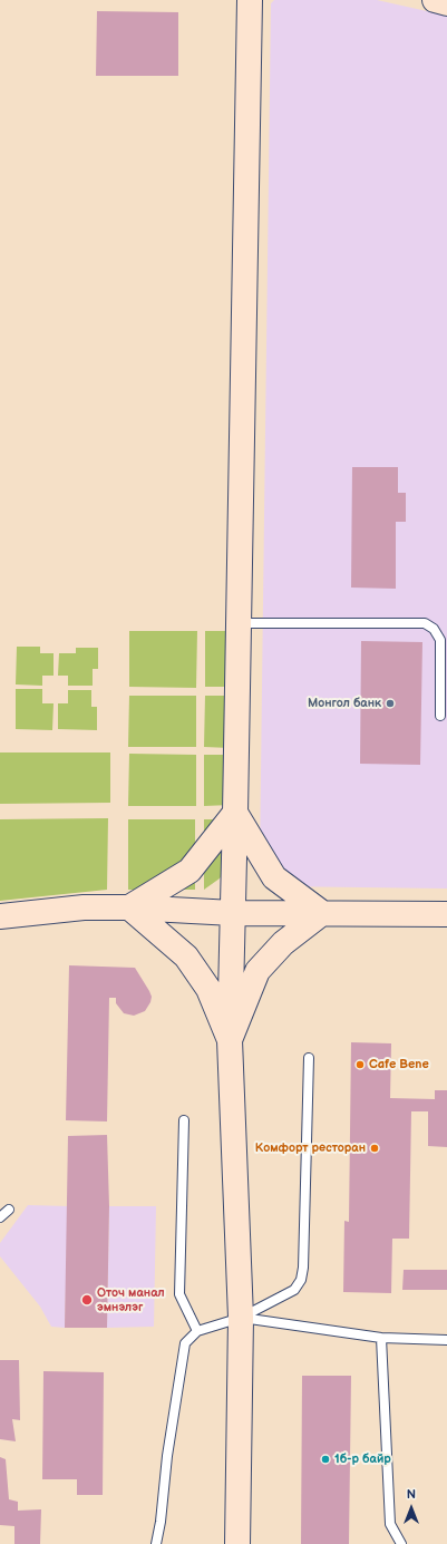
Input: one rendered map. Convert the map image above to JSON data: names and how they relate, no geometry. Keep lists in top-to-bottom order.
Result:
{
  "places": [
    "Монгол банк",
    "Cafe Bene",
    "Комфорт ресторан",
    "Оточ манал эмнэлэг",
    "1б-р байр"
  ],
  "north": "top"
}
